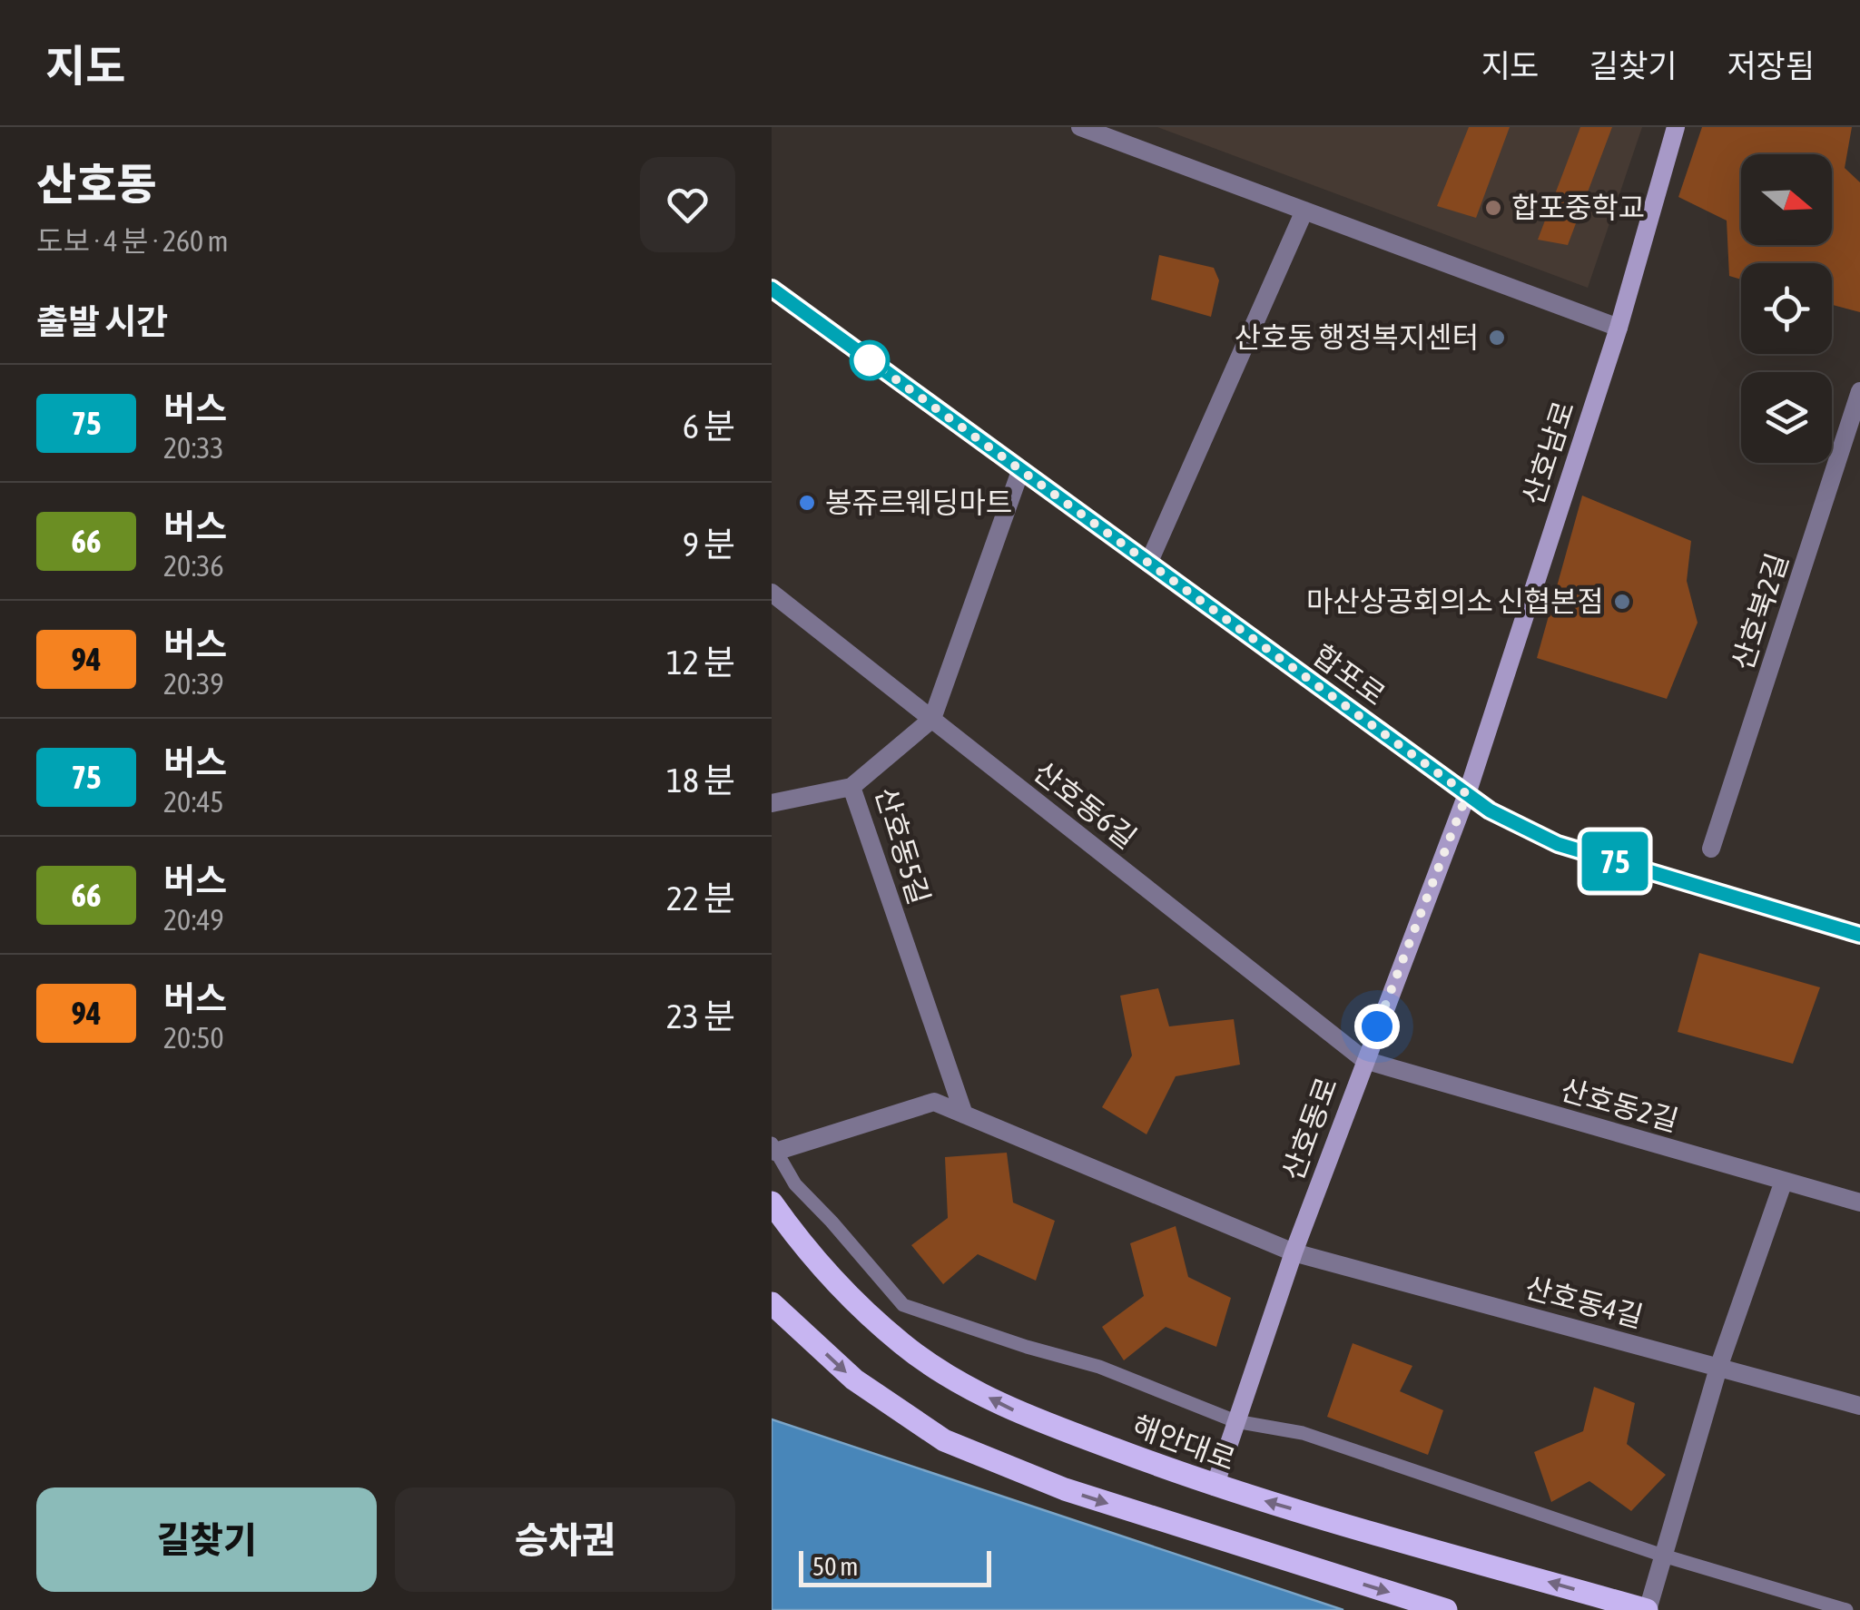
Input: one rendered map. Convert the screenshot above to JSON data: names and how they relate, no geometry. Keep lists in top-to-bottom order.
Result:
{
  "streets": {
    "main road": [
      "산호남로",
      "합포로",
      "산호동로",
      "해안대로"
    ],
    "street": [
      "산호북2길",
      "산호동6길",
      "산호동5길",
      "산호동2길",
      "산호동4길"
    ]
  },
  "crossings": [
    ["산호남로", "합포로"],
    ["산호남로", "산호동로"],
    ["합포로", "산호동5길"],
    ["합포로", "산호동로"],
    ["산호동6길", "산호동5길"],
    ["산호동6길", "산호동2길"],
    ["산호동6길", "산호동로"],
    ["산호동5길", "산호동4길"],
    ["산호동2길", "산호동로"],
    ["산호동로", "산호동4길"],
    ["산호동로", "해안대로"]
  ],
  "places": [
    "합포중학교",
    "산호동 행정복지센터",
    "봉쥬르웨딩마트",
    "마산상공회의소 신협본점"
  ],
  "lines": ["bus line 75"],
  "scale_bar": "50 m",
  "north": "right",
  "page": {
    "header": "지도",
    "nav": ["지도", "길찾기", "저장됨"],
    "heading": [
      ["산호동", "도보 · 4 분 · 260 m"],
      "출발 시간"
    ],
    "on_map": "75",
    "list": [
      {
        "mark": "75",
        "name": "버스",
        "note": "20:33",
        "value": "6 분"
      },
      {
        "mark": "66",
        "name": "버스",
        "note": "20:36",
        "value": "9 분"
      },
      {
        "mark": "94",
        "name": "버스",
        "note": "20:39",
        "value": "12 분"
      },
      {
        "mark": "75",
        "name": "버스",
        "note": "20:45",
        "value": "18 분"
      },
      {
        "mark": "66",
        "name": "버스",
        "note": "20:49",
        "value": "22 분"
      },
      {
        "mark": "94",
        "name": "버스",
        "note": "20:50",
        "value": "23 분"
      }
    ],
    "buttons": ["길찾기", "승차권"],
    "scale": "50 m"
  }
}
